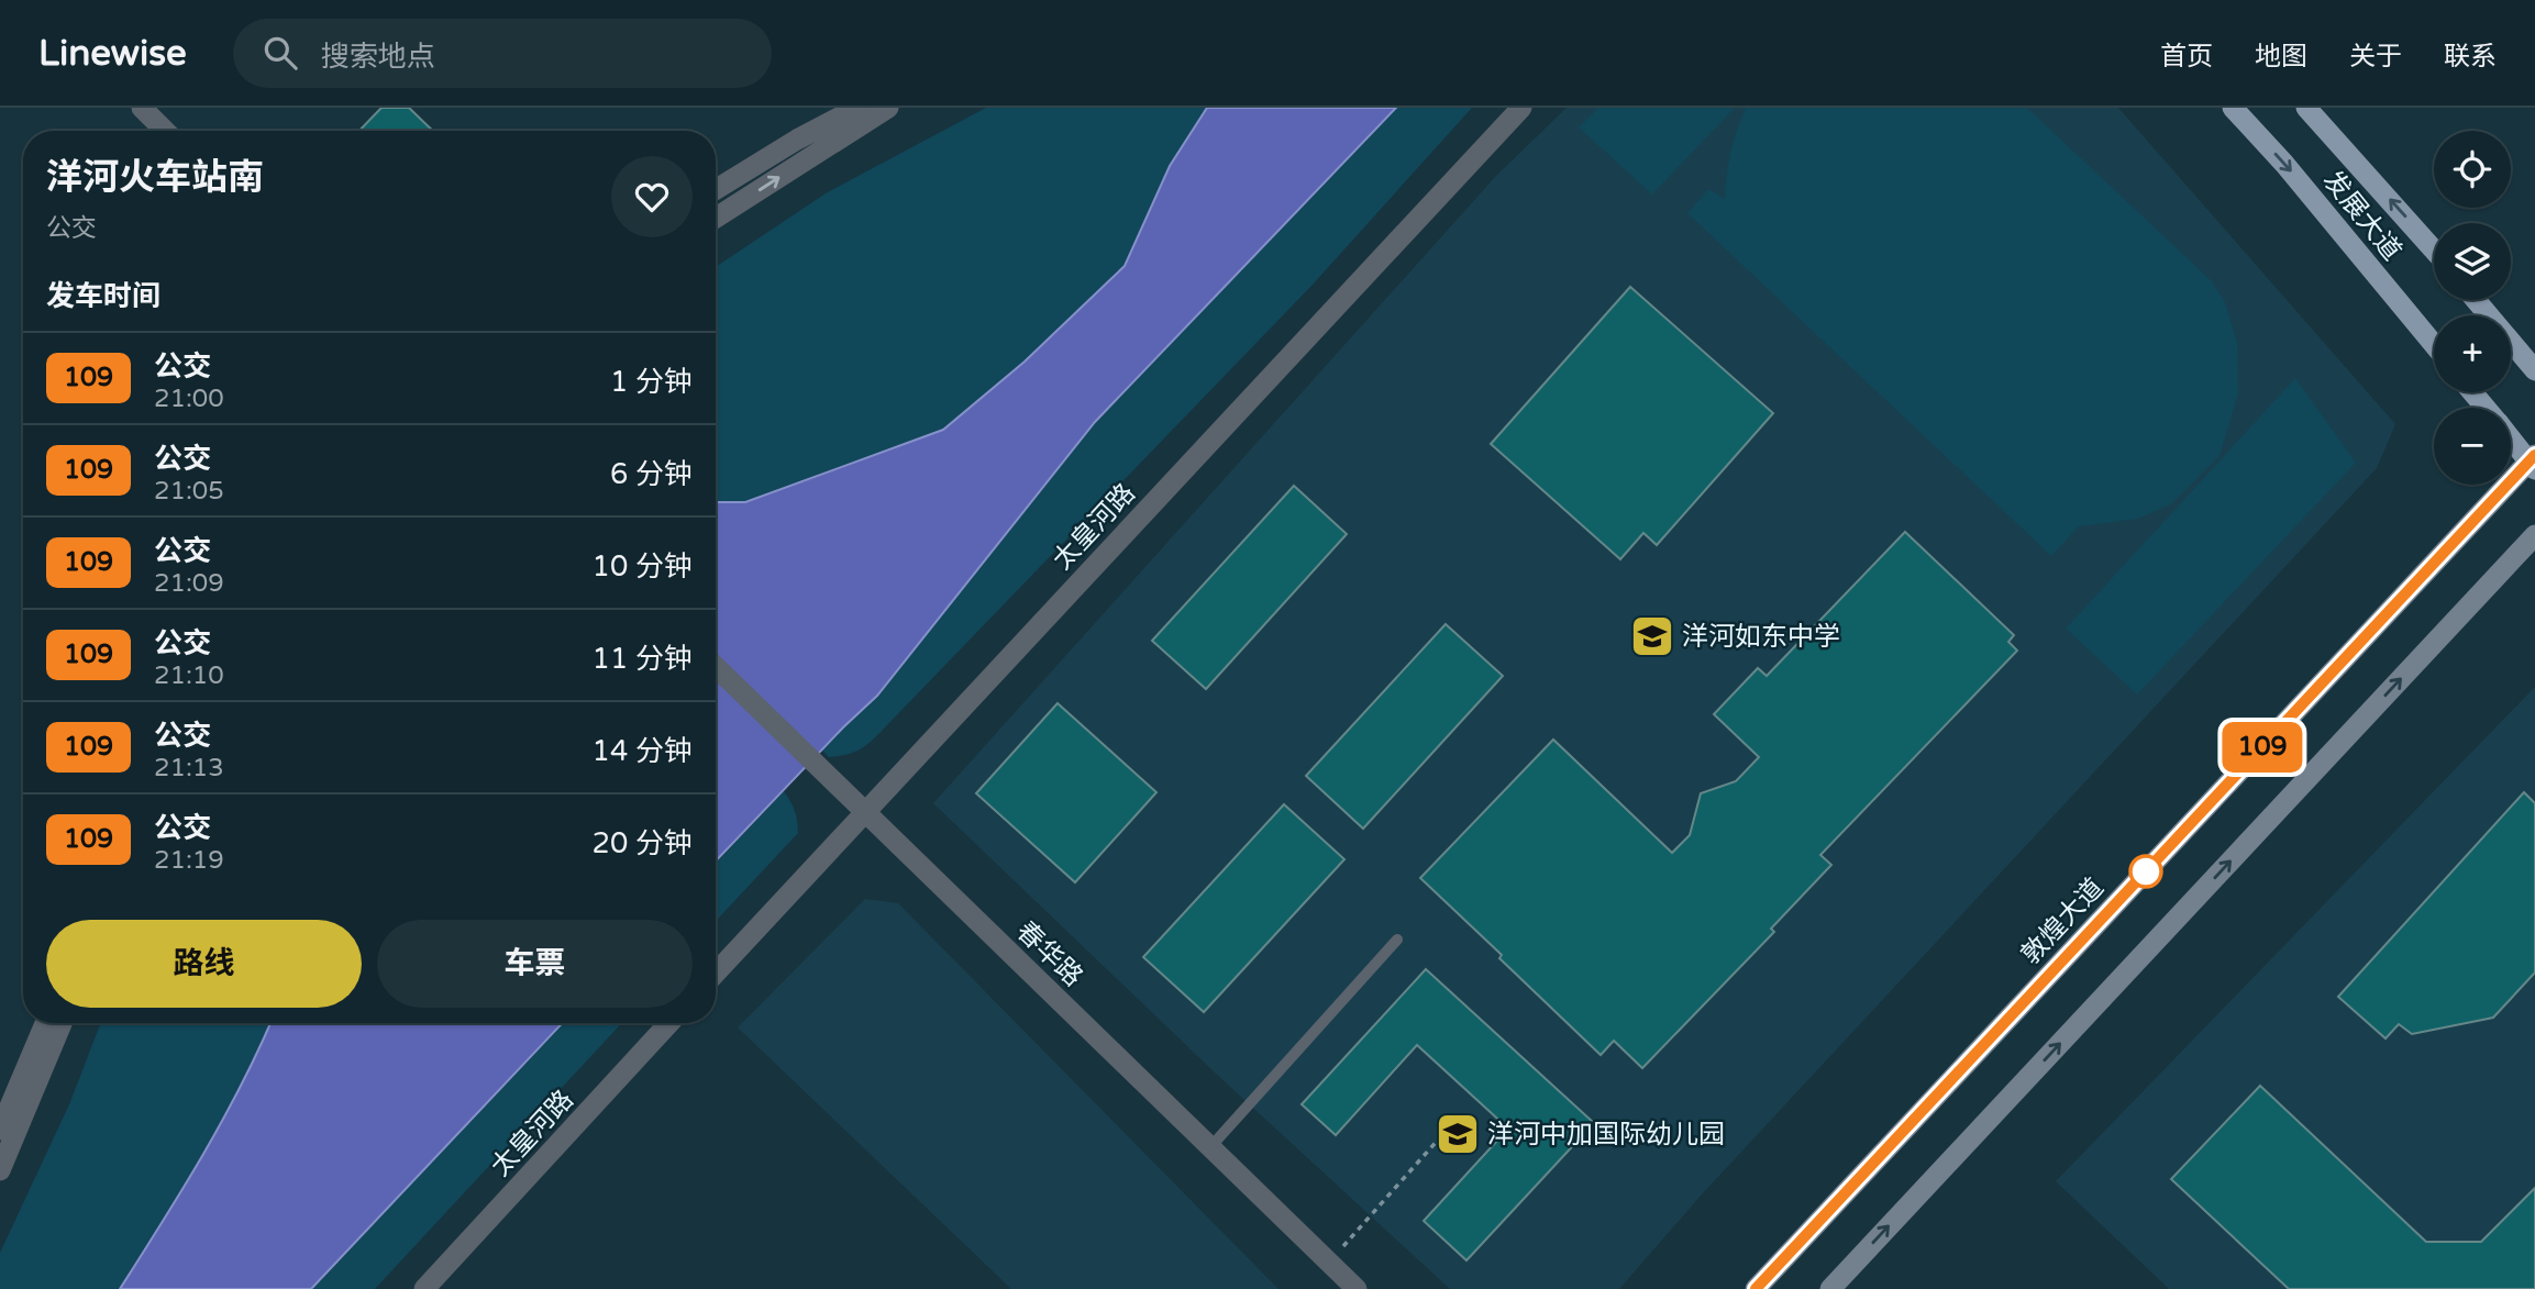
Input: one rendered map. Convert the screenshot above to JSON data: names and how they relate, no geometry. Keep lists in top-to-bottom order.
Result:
{
  "streets": {
    "main road": ["发展大道", "敦煌大道"],
    "street": ["太皇河路", "春华路"]
  },
  "crossings": [
    ["太皇河路", "春华路"]
  ],
  "places": {
    "school or university": ["洋河如东中学", "洋河中加国际幼儿园"]
  },
  "lines": ["bus line 109"],
  "page": {
    "header": "Linewise",
    "search": "搜索地点",
    "nav": [
      "首页",
      "地图",
      "关于",
      "联系"
    ],
    "on_map": "109",
    "map_buttons": ["+", "−"],
    "heading": [
      ["洋河火车站南", "公交"],
      "发车时间"
    ],
    "list": [
      {
        "mark": "109",
        "name": "公交",
        "note": "21:00",
        "value": "1 分钟"
      },
      {
        "mark": "109",
        "name": "公交",
        "note": "21:05",
        "value": "6 分钟"
      },
      {
        "mark": "109",
        "name": "公交",
        "note": "21:09",
        "value": "10 分钟"
      },
      {
        "mark": "109",
        "name": "公交",
        "note": "21:10",
        "value": "11 分钟"
      },
      {
        "mark": "109",
        "name": "公交",
        "note": "21:13",
        "value": "14 分钟"
      },
      {
        "mark": "109",
        "name": "公交",
        "note": "21:19",
        "value": "20 分钟"
      }
    ],
    "buttons": ["路线", "车票"]
  }
}
